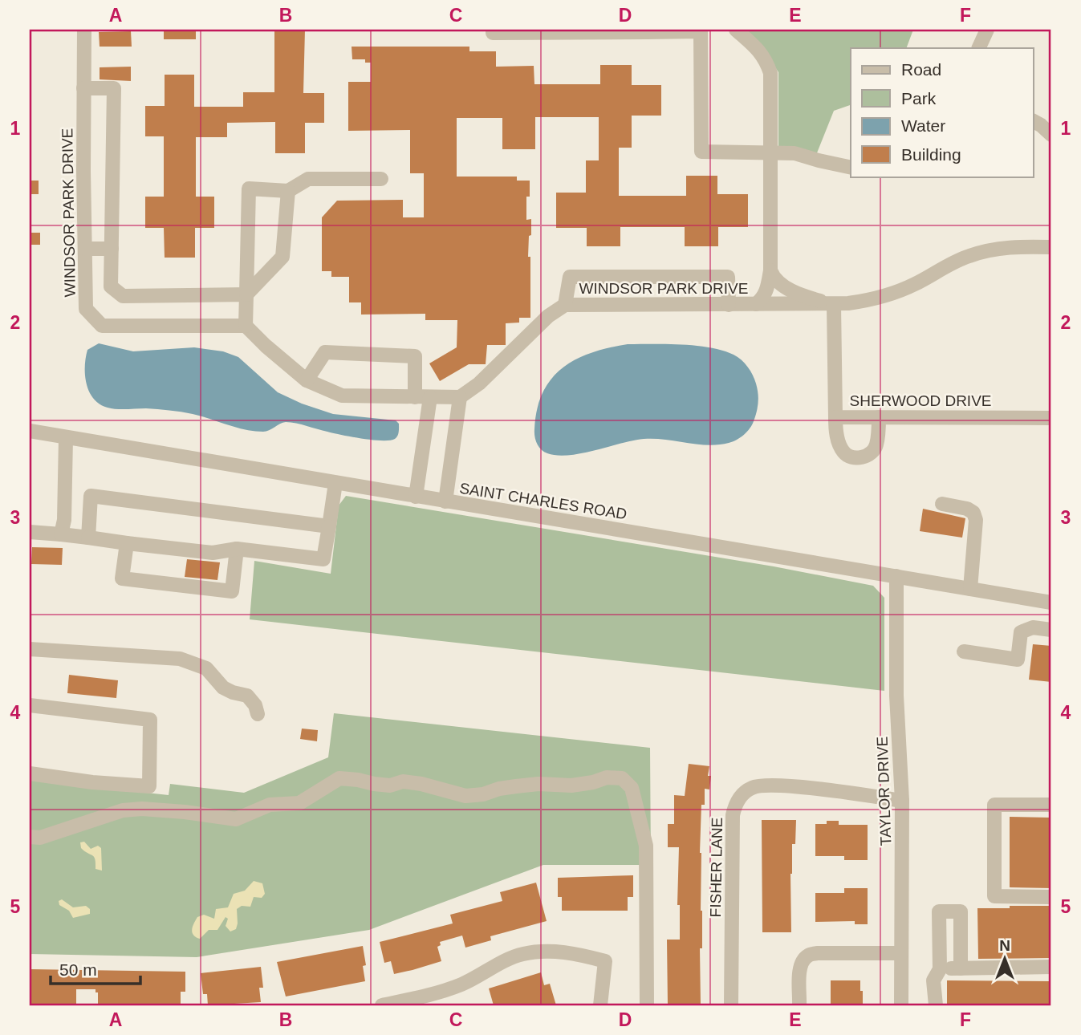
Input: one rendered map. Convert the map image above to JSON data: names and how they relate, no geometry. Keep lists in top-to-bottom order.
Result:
{
  "streets": {
    "street": [
      "WINDSOR PARK DRIVE",
      "SHERWOOD DRIVE",
      "SAINT CHARLES ROAD",
      "TAYLOR DRIVE",
      "FISHER LANE"
    ]
  },
  "crossings": [
    ["SAINT CHARLES ROAD", "TAYLOR DRIVE"],
    ["TAYLOR DRIVE", "FISHER LANE"]
  ],
  "legend": [
    "Road",
    "Park",
    "Water",
    "Building"
  ],
  "scale_bar": "50 m",
  "north": "top",
  "grid": {
    "columns": [
      "A",
      "B",
      "C",
      "D",
      "E",
      "F"
    ],
    "rows": [
      "1",
      "2",
      "3",
      "4",
      "5"
    ]
  }
}
